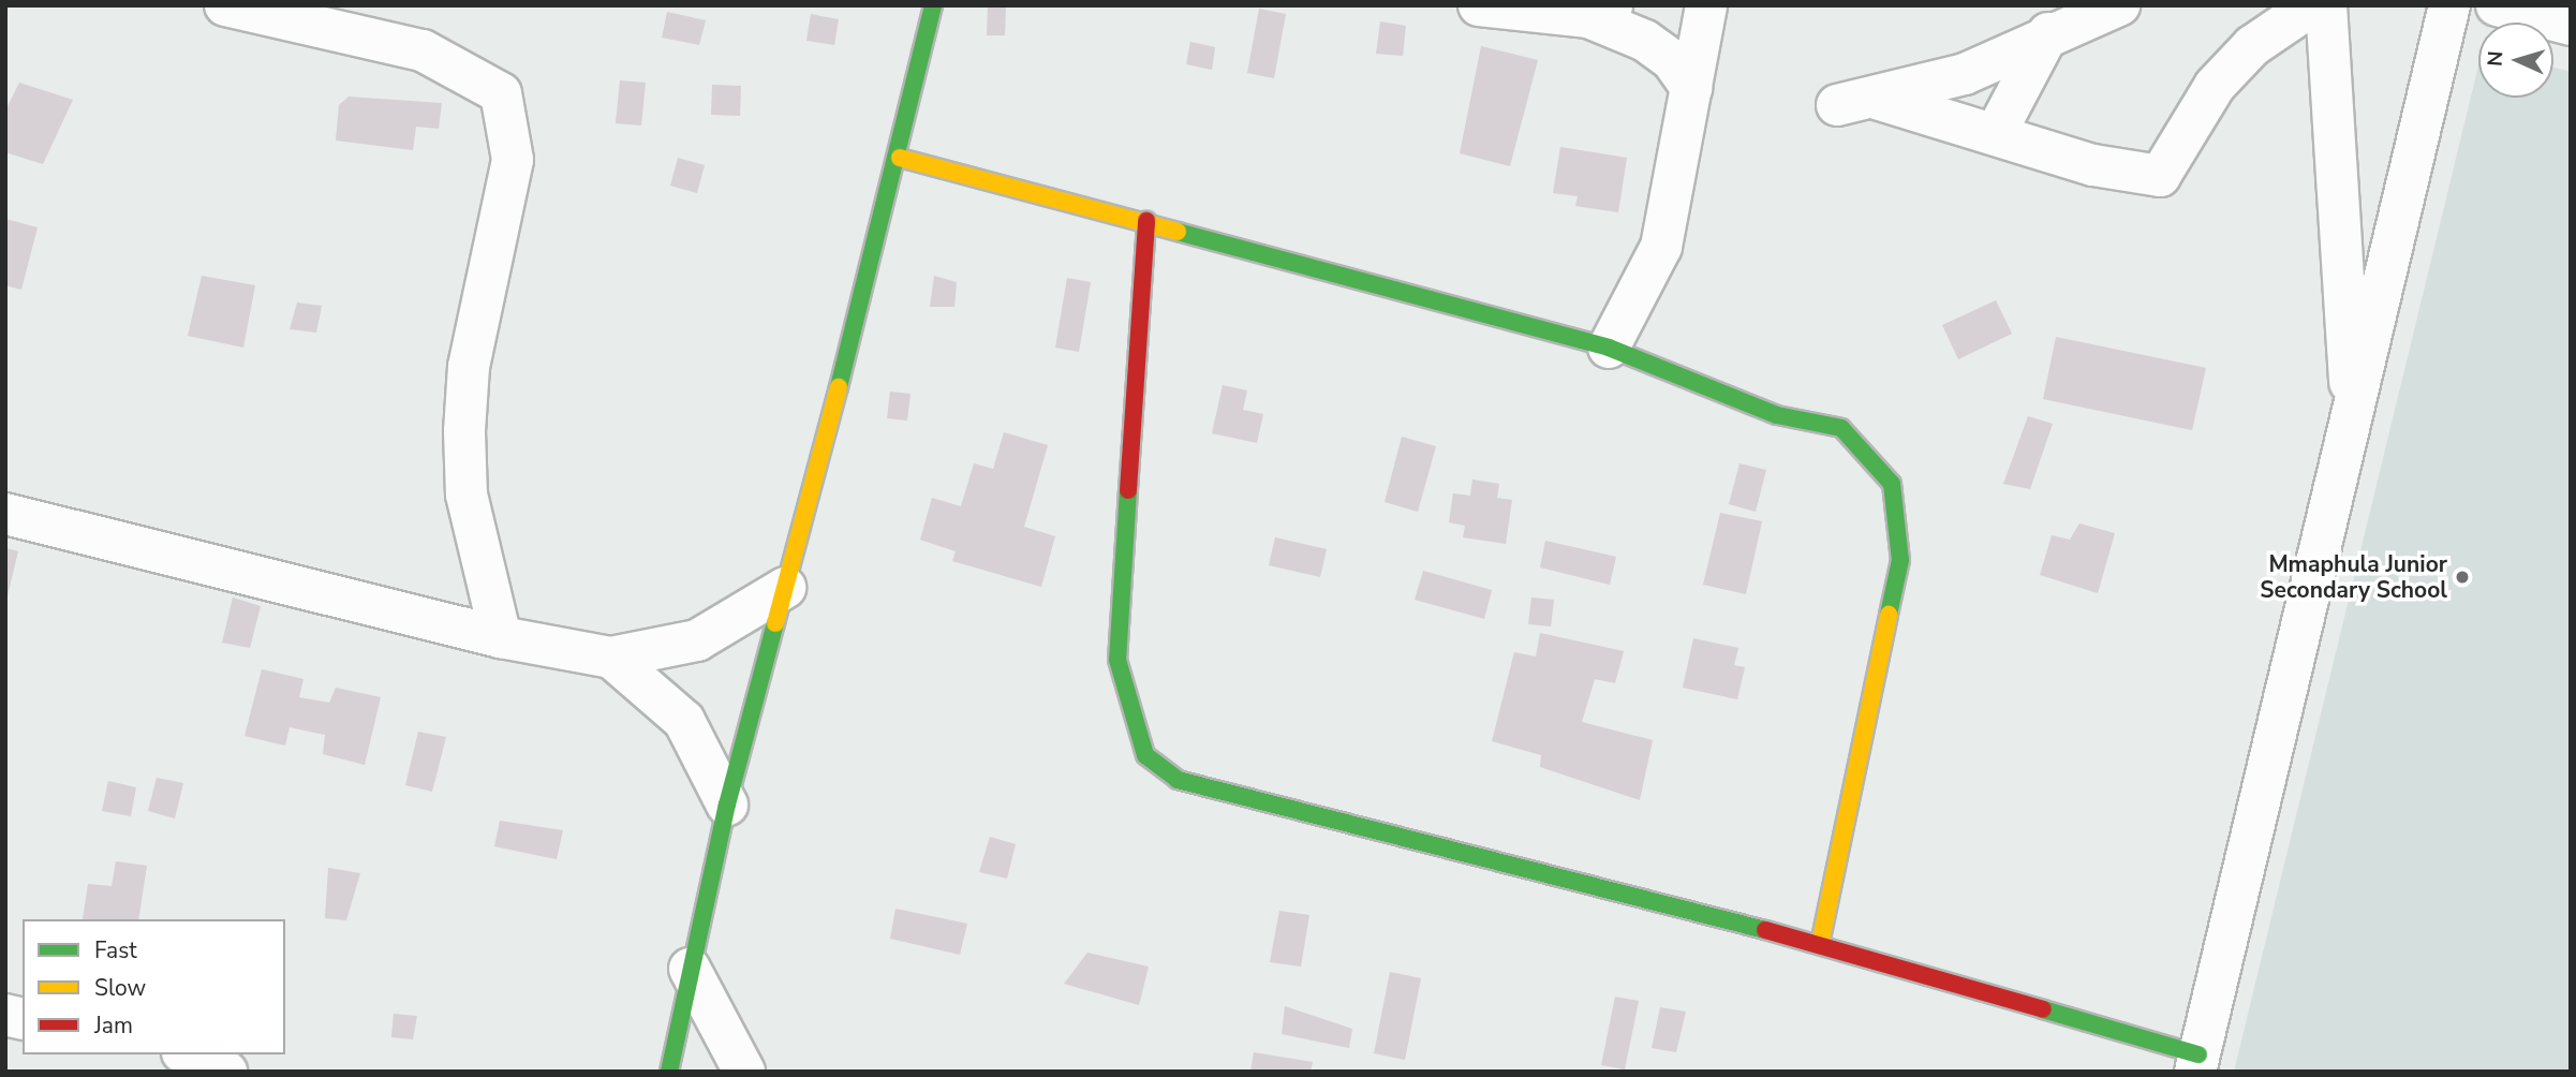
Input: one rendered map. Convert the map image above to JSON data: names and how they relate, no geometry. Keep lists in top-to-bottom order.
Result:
{
  "places": ["Mmaphula Junior Secondary School"],
  "legend": ["Fast", "Slow", "Jam"],
  "north": "left"
}
